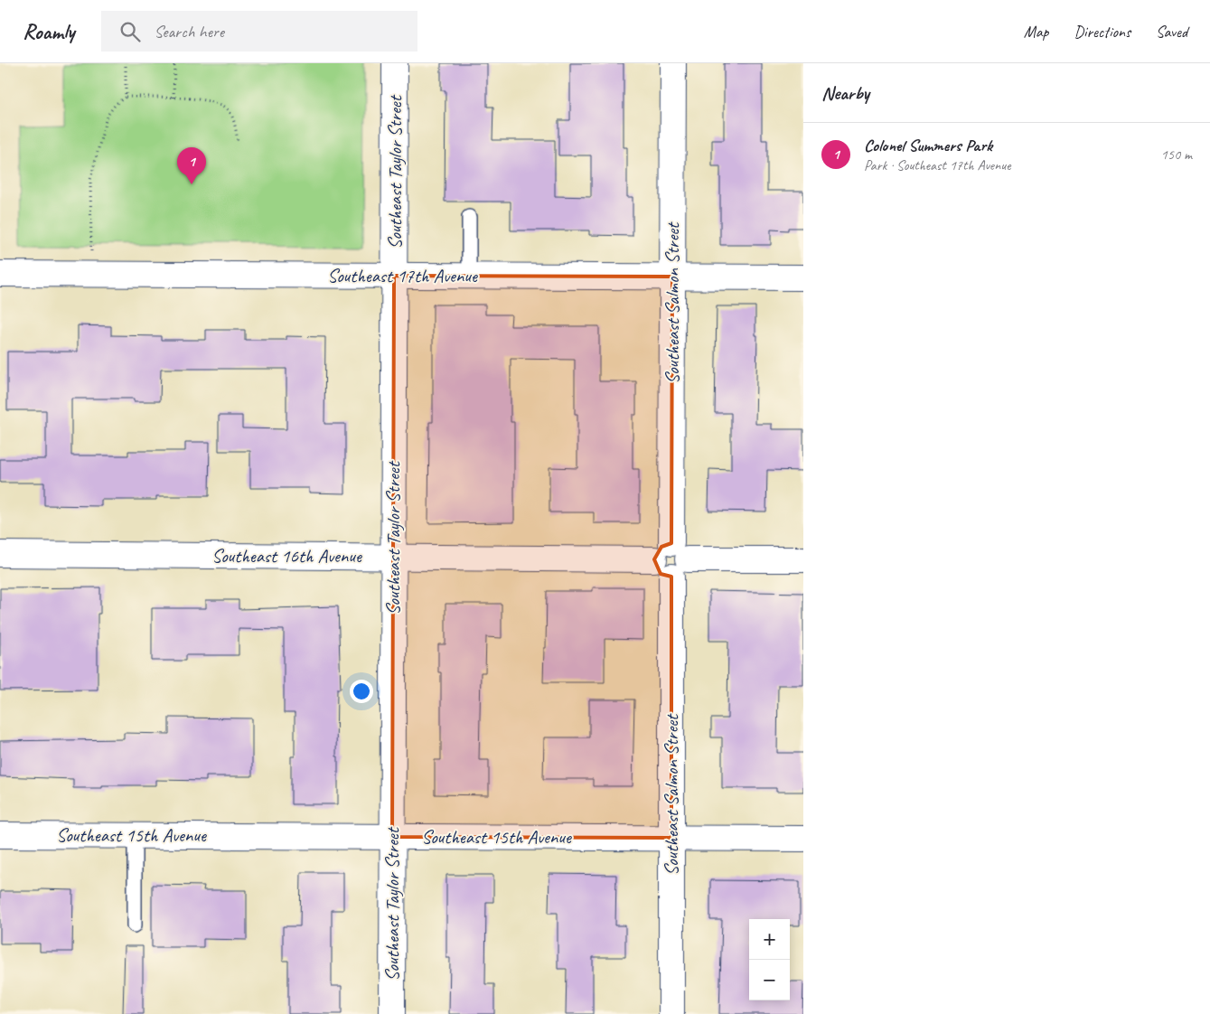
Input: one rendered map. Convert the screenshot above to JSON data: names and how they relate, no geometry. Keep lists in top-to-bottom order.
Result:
{
  "streets": {
    "street": [
      "Southeast Taylor Street",
      "Southeast 17th Avenue",
      "Southeast Salmon Street",
      "Southeast 16th Avenue",
      "Southeast 15th Avenue"
    ]
  },
  "crossings": [
    ["Southeast Taylor Street", "Southeast 17th Avenue"],
    ["Southeast Taylor Street", "Southeast 16th Avenue"],
    ["Southeast Taylor Street", "Southeast 15th Avenue"],
    ["Southeast 17th Avenue", "Southeast Salmon Street"],
    ["Southeast Salmon Street", "Southeast 16th Avenue"],
    ["Southeast Salmon Street", "Southeast 15th Avenue"]
  ],
  "page": {
    "header": "Roamly",
    "search": "Search here",
    "nav": ["Map", "Directions", "Saved"],
    "heading": "Nearby",
    "list": [
      {
        "mark": "1",
        "name": "Colonel Summers Park",
        "note": "Park · Southeast 17th Avenue",
        "value": "150 m"
      }
    ],
    "pins": "1",
    "map_buttons": ["+", "−"]
  }
}
